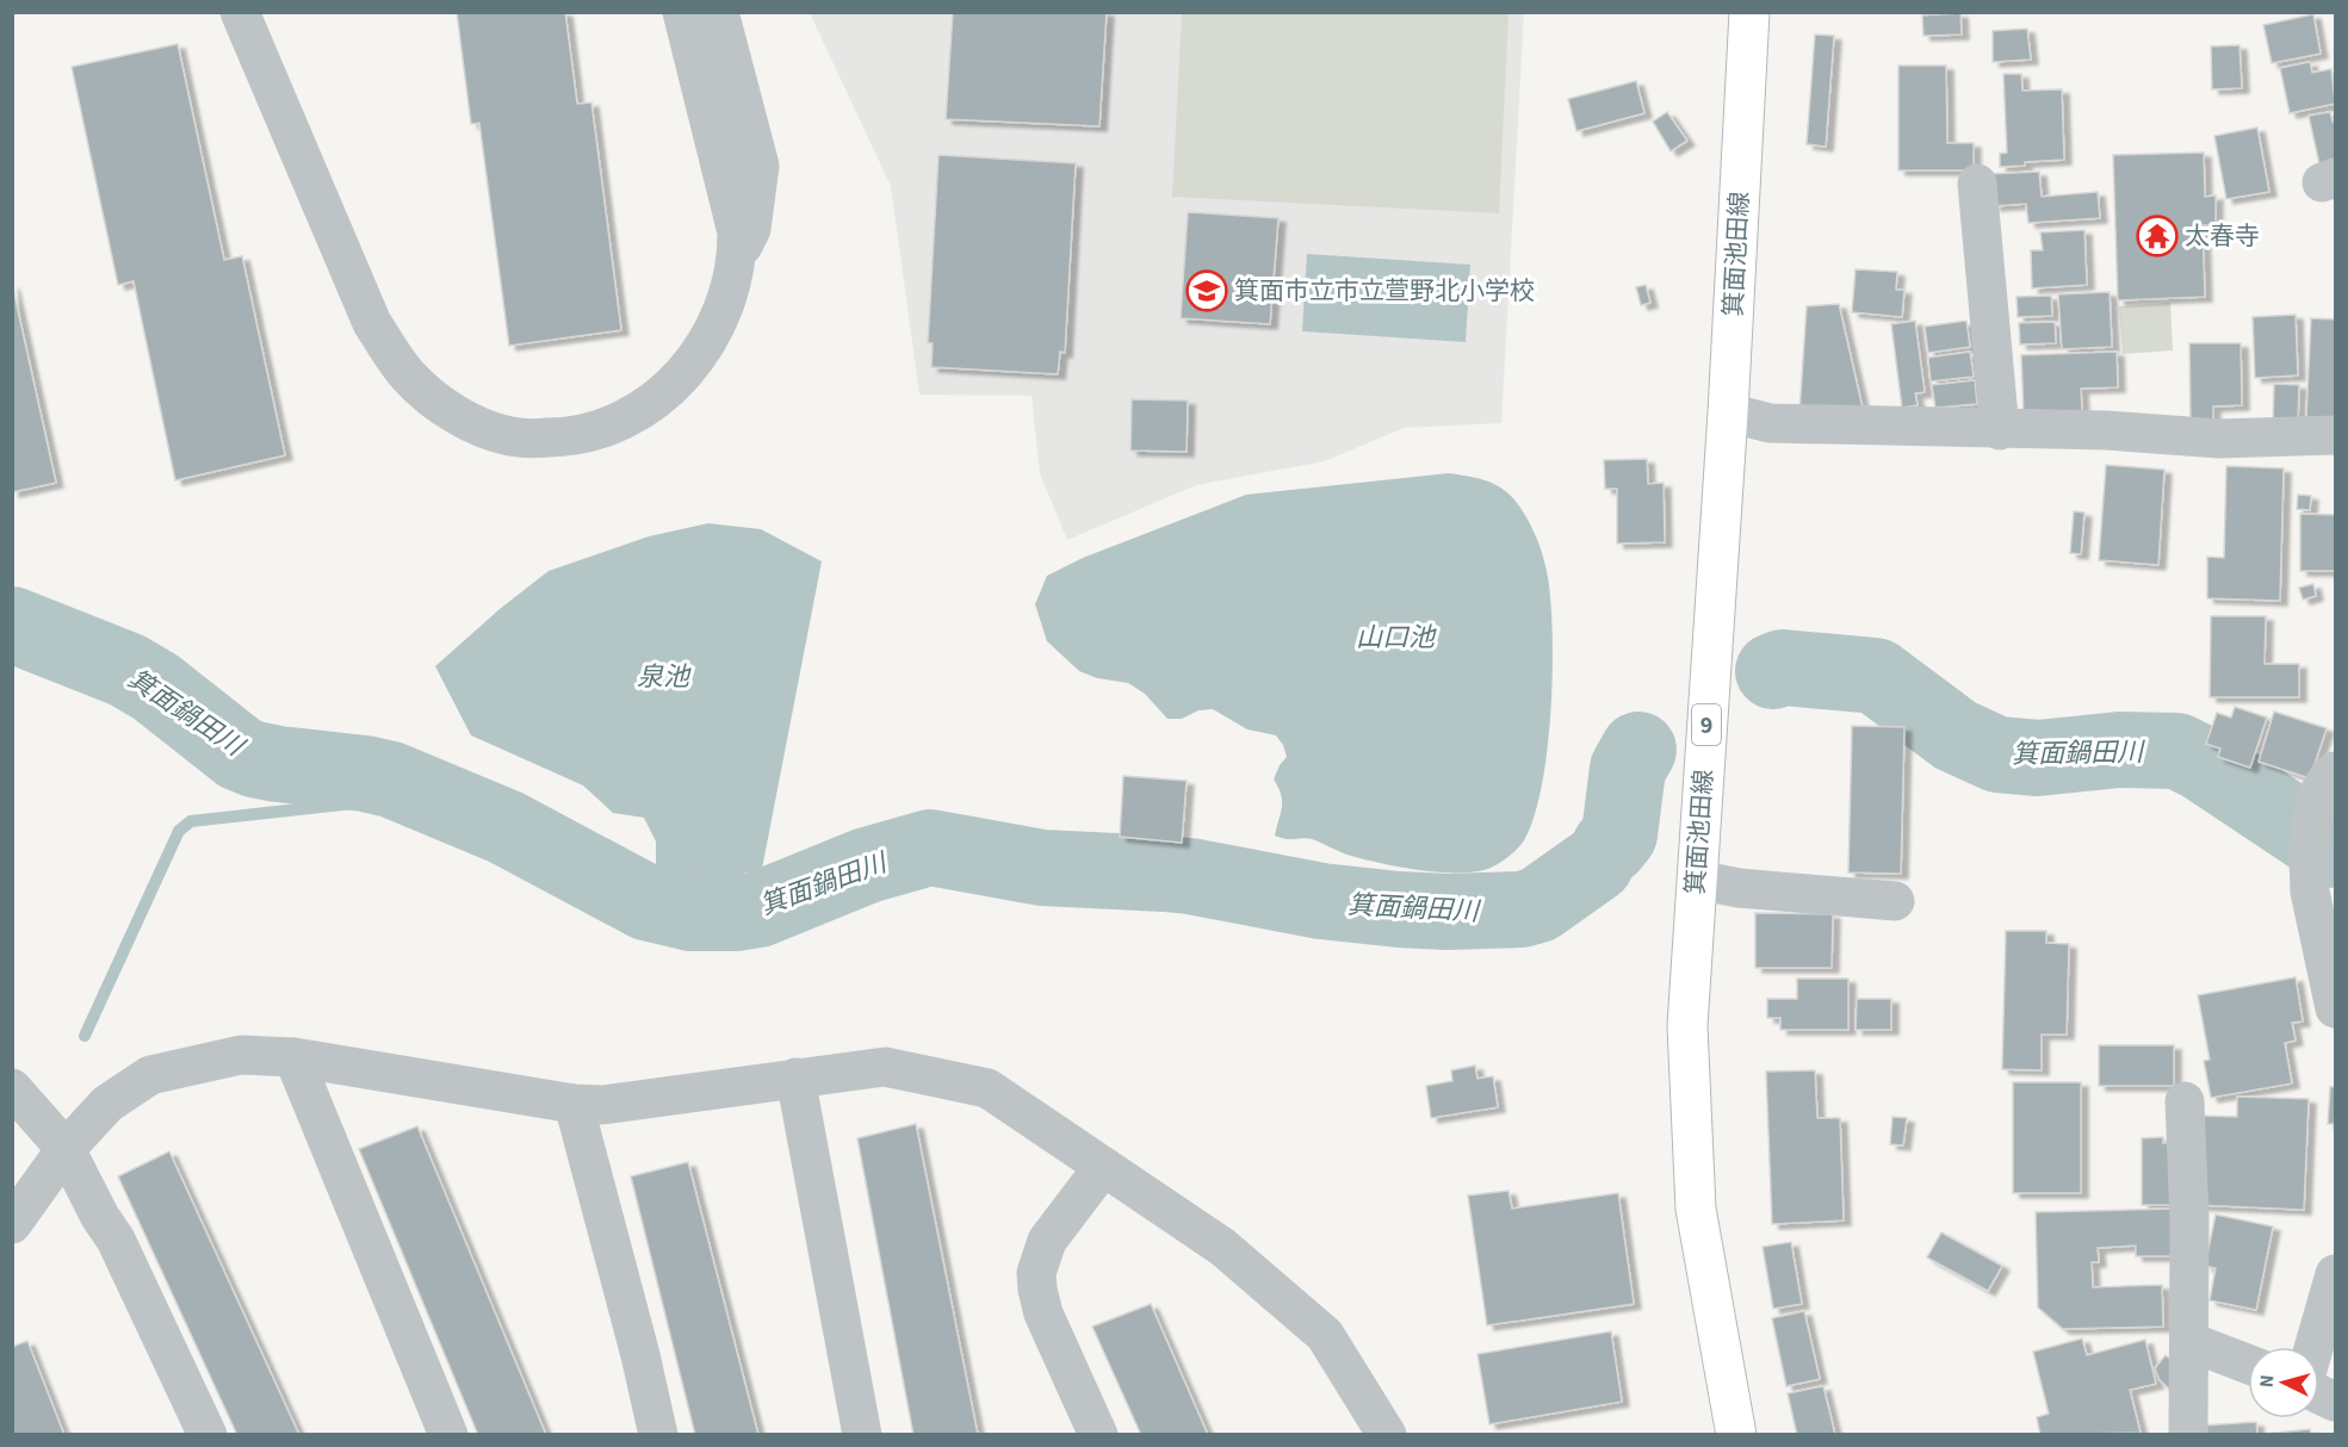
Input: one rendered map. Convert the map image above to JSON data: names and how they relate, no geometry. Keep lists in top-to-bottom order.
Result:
{
  "streets": {
    "main road": ["箕面池田線", "9"]
  },
  "water": ["山口池", "泉池", "箕面鍋田川"],
  "places": {
    "temple": ["太春寺"],
    "school or university": ["箕面市立市立萱野北小学校"]
  },
  "north": "left"
}
